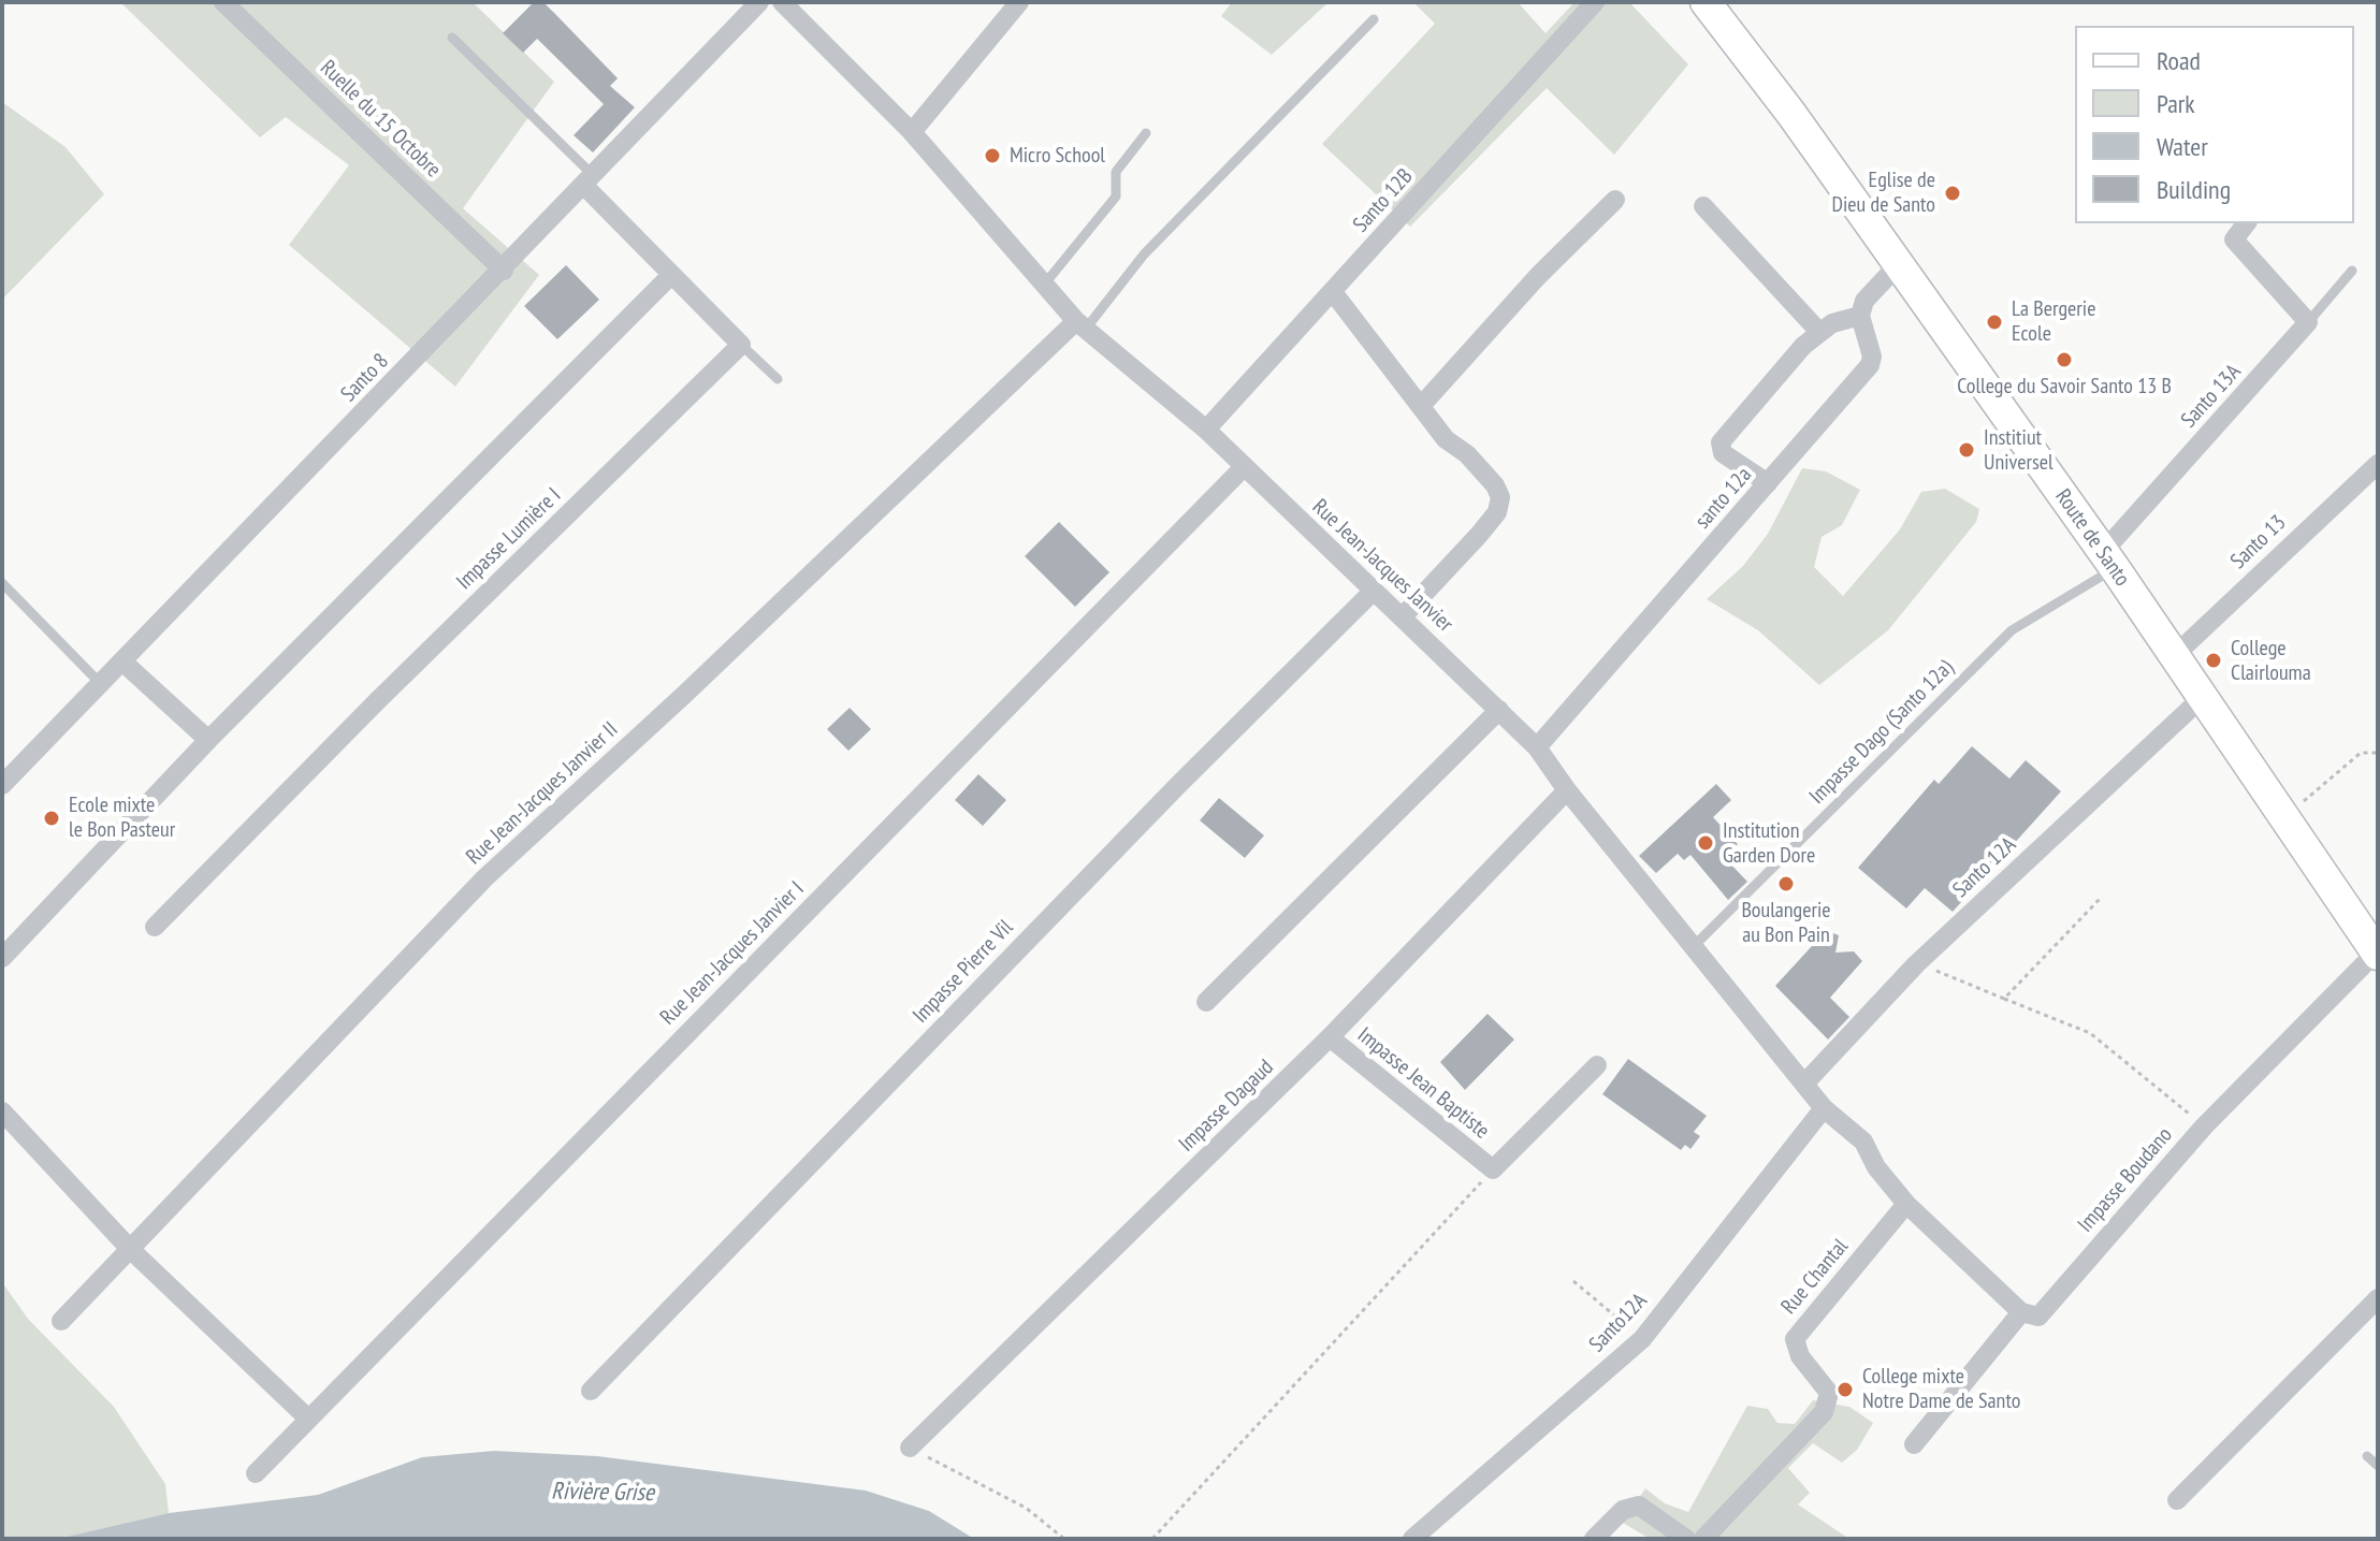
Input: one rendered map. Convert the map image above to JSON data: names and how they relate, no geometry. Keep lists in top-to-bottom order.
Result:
{
  "streets": {
    "main road": ["Route de Santo"],
    "street": [
      "Ruelle du 15 Octobre",
      "Santo 12B",
      "Santo 8",
      "Santo 13A",
      "santo 12a",
      "Impasse Lumière I",
      "Santo 13",
      "Rue Jean-Jacques Janvier",
      "Rue Jean-Jacques Janvier II",
      "Santo 12A",
      "Rue Jean-Jacques Janvier I",
      "Impasse Pierre Vil",
      "Impasse Jean Baptiste",
      "Impasse Dagaud",
      "Impasse Boudano",
      "Rue Chantal",
      "Santo12A"
    ],
    "lane": ["Impasse Dago (Santo 12a)"]
  },
  "crossings": [
    ["Ruelle du 15 Octobre", "Santo 8"],
    ["Santo 12B", "Rue Jean-Jacques Janvier"],
    ["Santo 13A", "Route de Santo"],
    ["Santo 13A", "Impasse Dago (Santo 12a)"],
    ["santo 12a", "Rue Jean-Jacques Janvier"],
    ["Route de Santo", "Santo 13"],
    ["Route de Santo", "Impasse Dago (Santo 12a)"],
    ["Route de Santo", "Santo 12A"],
    ["Route de Santo", "Impasse Boudano"],
    ["Rue Jean-Jacques Janvier", "Impasse Dago (Santo 12a)"],
    ["Rue Jean-Jacques Janvier", "Rue Jean-Jacques Janvier II"],
    ["Rue Jean-Jacques Janvier", "Santo 12A"],
    ["Rue Jean-Jacques Janvier", "Rue Jean-Jacques Janvier I"],
    ["Rue Jean-Jacques Janvier", "Impasse Pierre Vil"],
    ["Rue Jean-Jacques Janvier", "Impasse Dagaud"],
    ["Rue Jean-Jacques Janvier", "Rue Chantal"],
    ["Rue Jean-Jacques Janvier", "Santo12A"],
    ["Impasse Jean Baptiste", "Impasse Dagaud"]
  ],
  "water": ["Rivière Grise"],
  "places": [
    "Micro School",
    "Eglise de Dieu de Santo",
    "La Bergerie Ecole",
    "College du Savoir Santo 13 B",
    "Institiut Universel",
    "College Clairlouma",
    "Ecole mixte le Bon Pasteur",
    "Institution Garden Dore",
    "Boulangerie au Bon Pain",
    "College mixte Notre Dame de Santo"
  ],
  "legend": [
    "Road",
    "Park",
    "Water",
    "Building"
  ]
}
